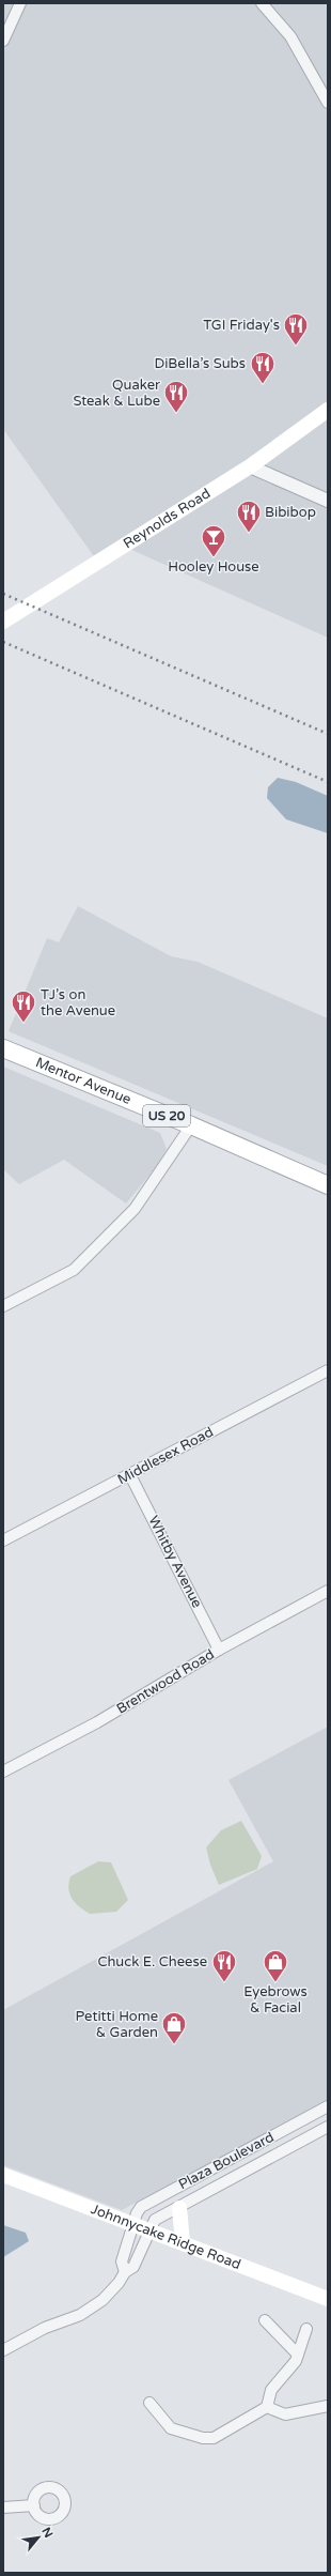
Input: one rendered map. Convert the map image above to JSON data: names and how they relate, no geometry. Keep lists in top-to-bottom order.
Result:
{
  "streets": {
    "main road": [
      "Reynolds Road",
      "Mentor Avenue",
      "US 20",
      "Johnnycake Ridge Road"
    ],
    "street": [
      "Middlesex Road",
      "Whitby Avenue",
      "Brentwood Road",
      "Plaza Boulevard"
    ]
  },
  "crossings": [
    ["Middlesex Road", "Whitby Avenue"],
    ["Whitby Avenue", "Brentwood Road"],
    ["Plaza Boulevard", "Johnnycake Ridge Road"]
  ],
  "places": {
    "restaurant": [
      "TGI Friday's",
      "DiBella’s Subs",
      "Quaker Steak & Lube",
      "Bibibop",
      "TJ’s on the Avenue",
      "Chuck E. Cheese"
    ],
    "bar": ["Hooley House"],
    "shop": ["Eyebrows & Facial", "Petitti Home & Garden"]
  },
  "north": "top right"
}
